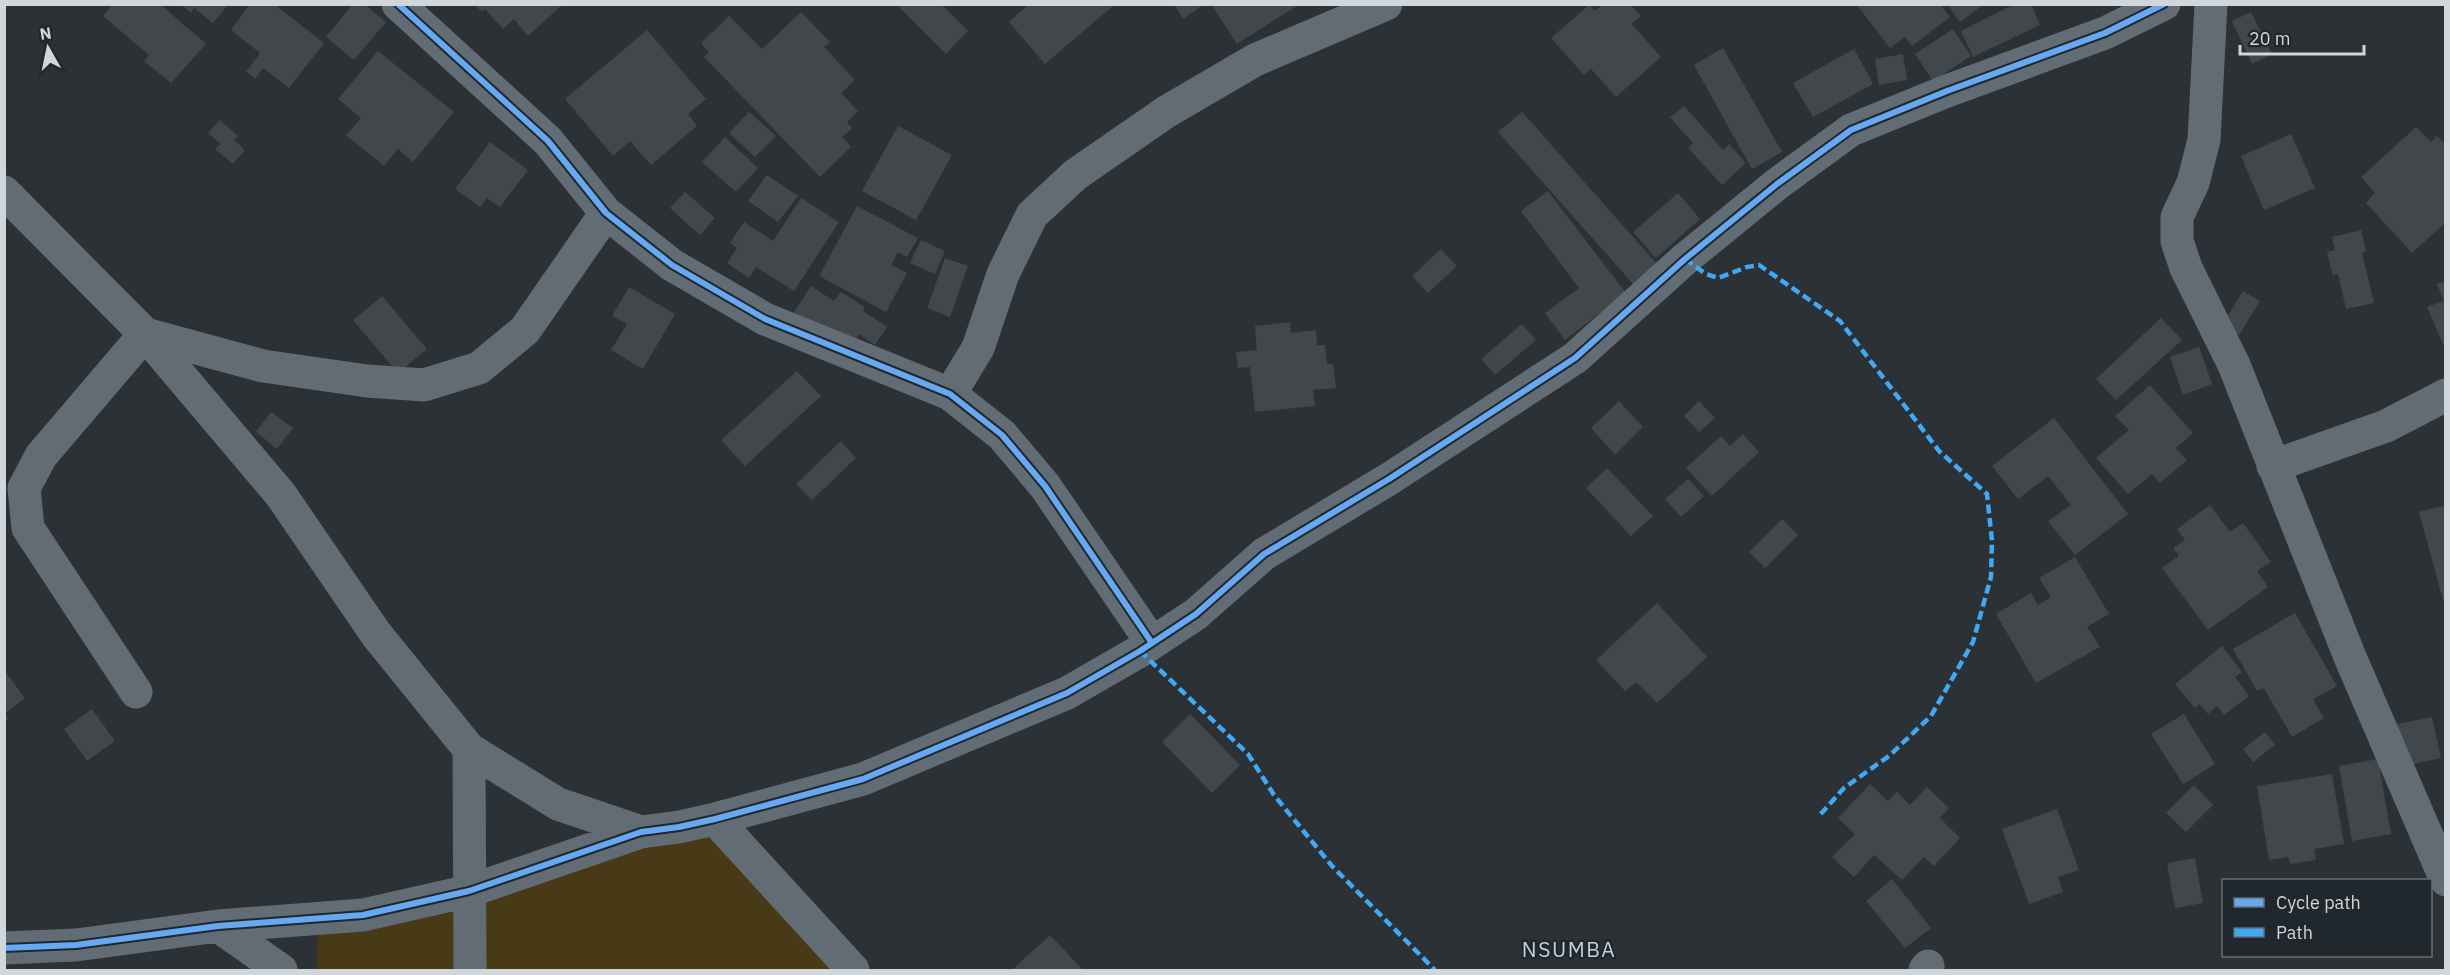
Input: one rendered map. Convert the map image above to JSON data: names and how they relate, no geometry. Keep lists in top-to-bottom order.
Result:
{
  "districts": ["NSUMBA"],
  "legend": ["Cycle path", "Path"],
  "scale_bar": "20 m",
  "north": "top"
}
